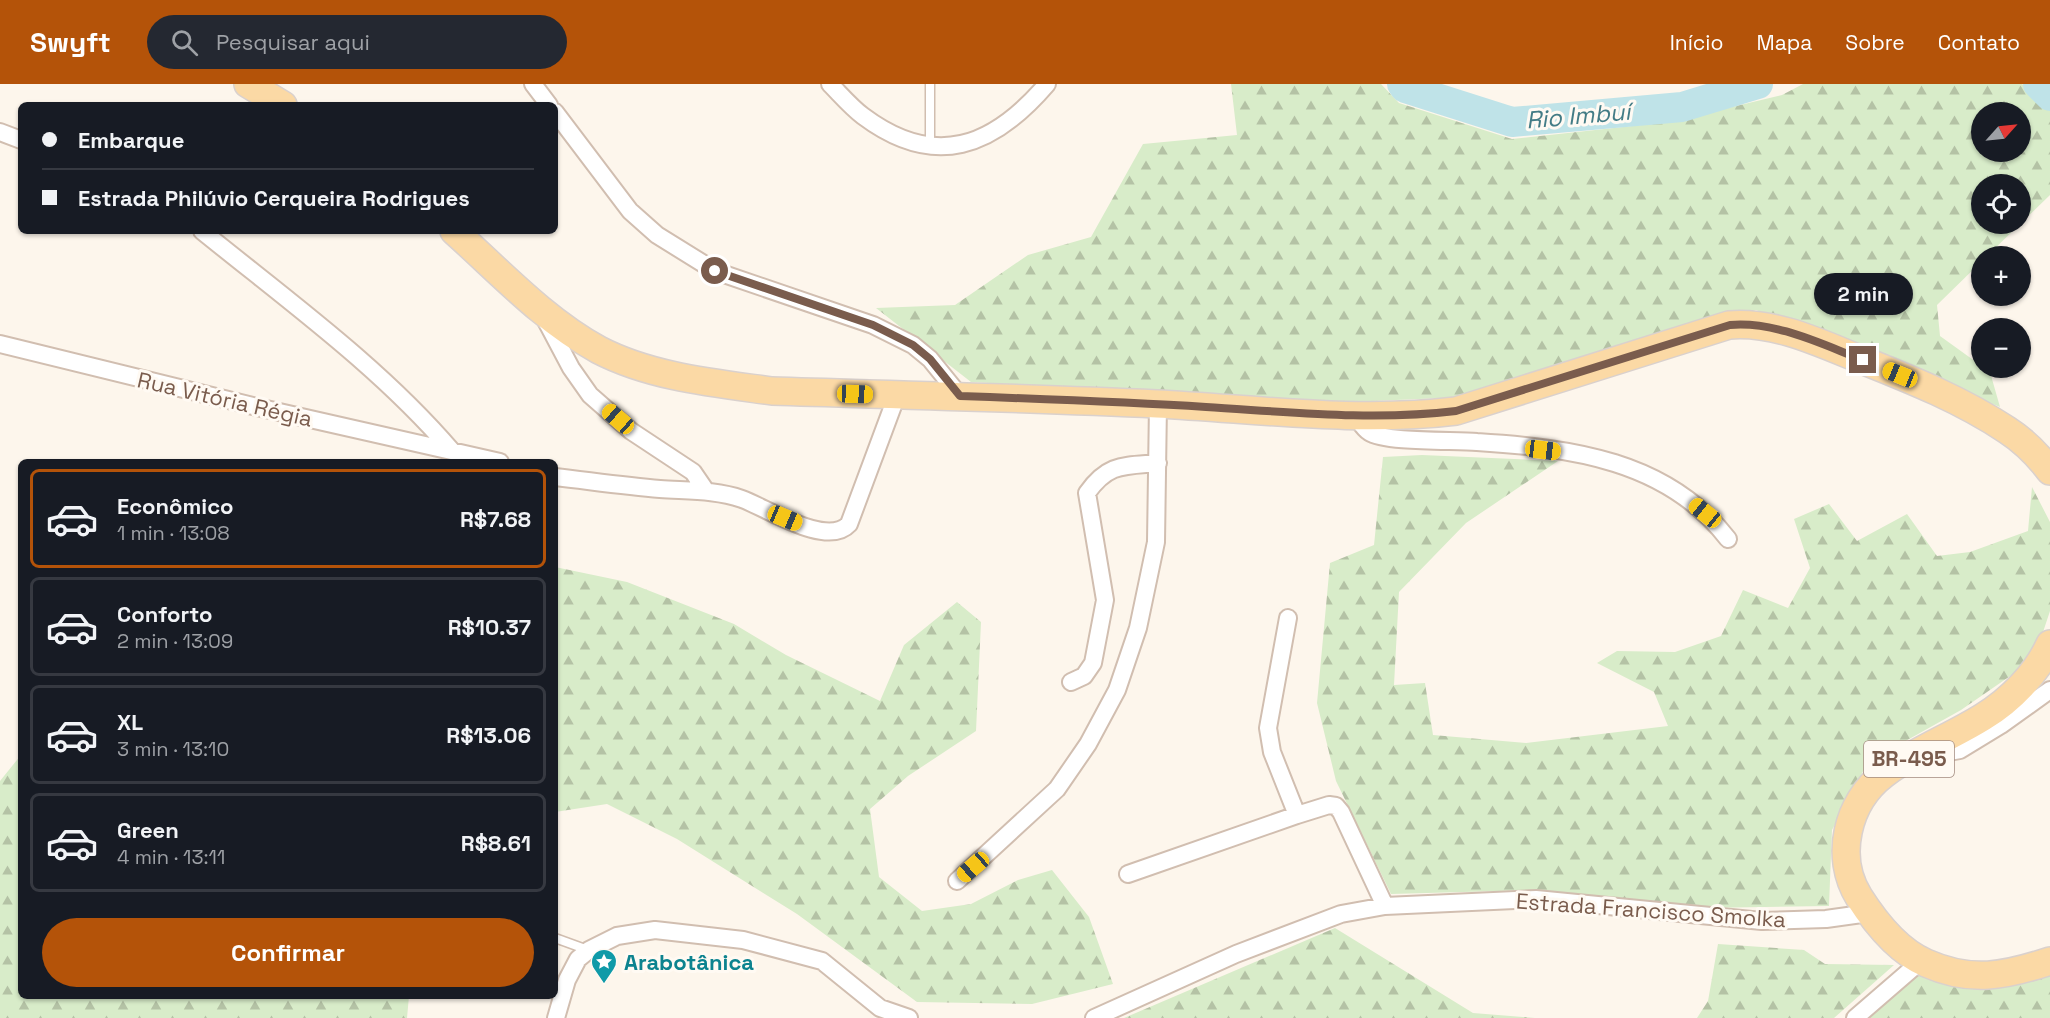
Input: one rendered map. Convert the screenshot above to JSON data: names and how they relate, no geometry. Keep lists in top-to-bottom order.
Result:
{
  "streets": {
    "main road": ["BR-495"],
    "street": ["Rua Vitória Régia", "Estrada Francisco Smolka"]
  },
  "crossings": [
    ["BR-495", "Estrada Francisco Smolka"]
  ],
  "water": ["Rio Imbuí"],
  "places": {
    "place": ["Arabotânica"]
  },
  "north": "top right",
  "page": {
    "header": "Swyft",
    "search": "Pesquisar aqui",
    "nav": [
      "Início",
      "Mapa",
      "Sobre",
      "Contato"
    ],
    "map_buttons": ["+", "−"],
    "banner": ["Embarque", "Estrada Philúvio Cerqueira Rodrigues"],
    "bubble": "2 min",
    "list": [
      {
        "name": "Econômico",
        "note": "1 min · 13:08",
        "value": "R$7.68"
      },
      {
        "name": "Conforto",
        "note": "2 min · 13:09",
        "value": "R$10.37"
      },
      {
        "name": "XL",
        "note": "3 min · 13:10",
        "value": "R$13.06"
      },
      {
        "name": "Green",
        "note": "4 min · 13:11",
        "value": "R$8.61"
      }
    ],
    "buttons": "Confirmar"
  }
}
